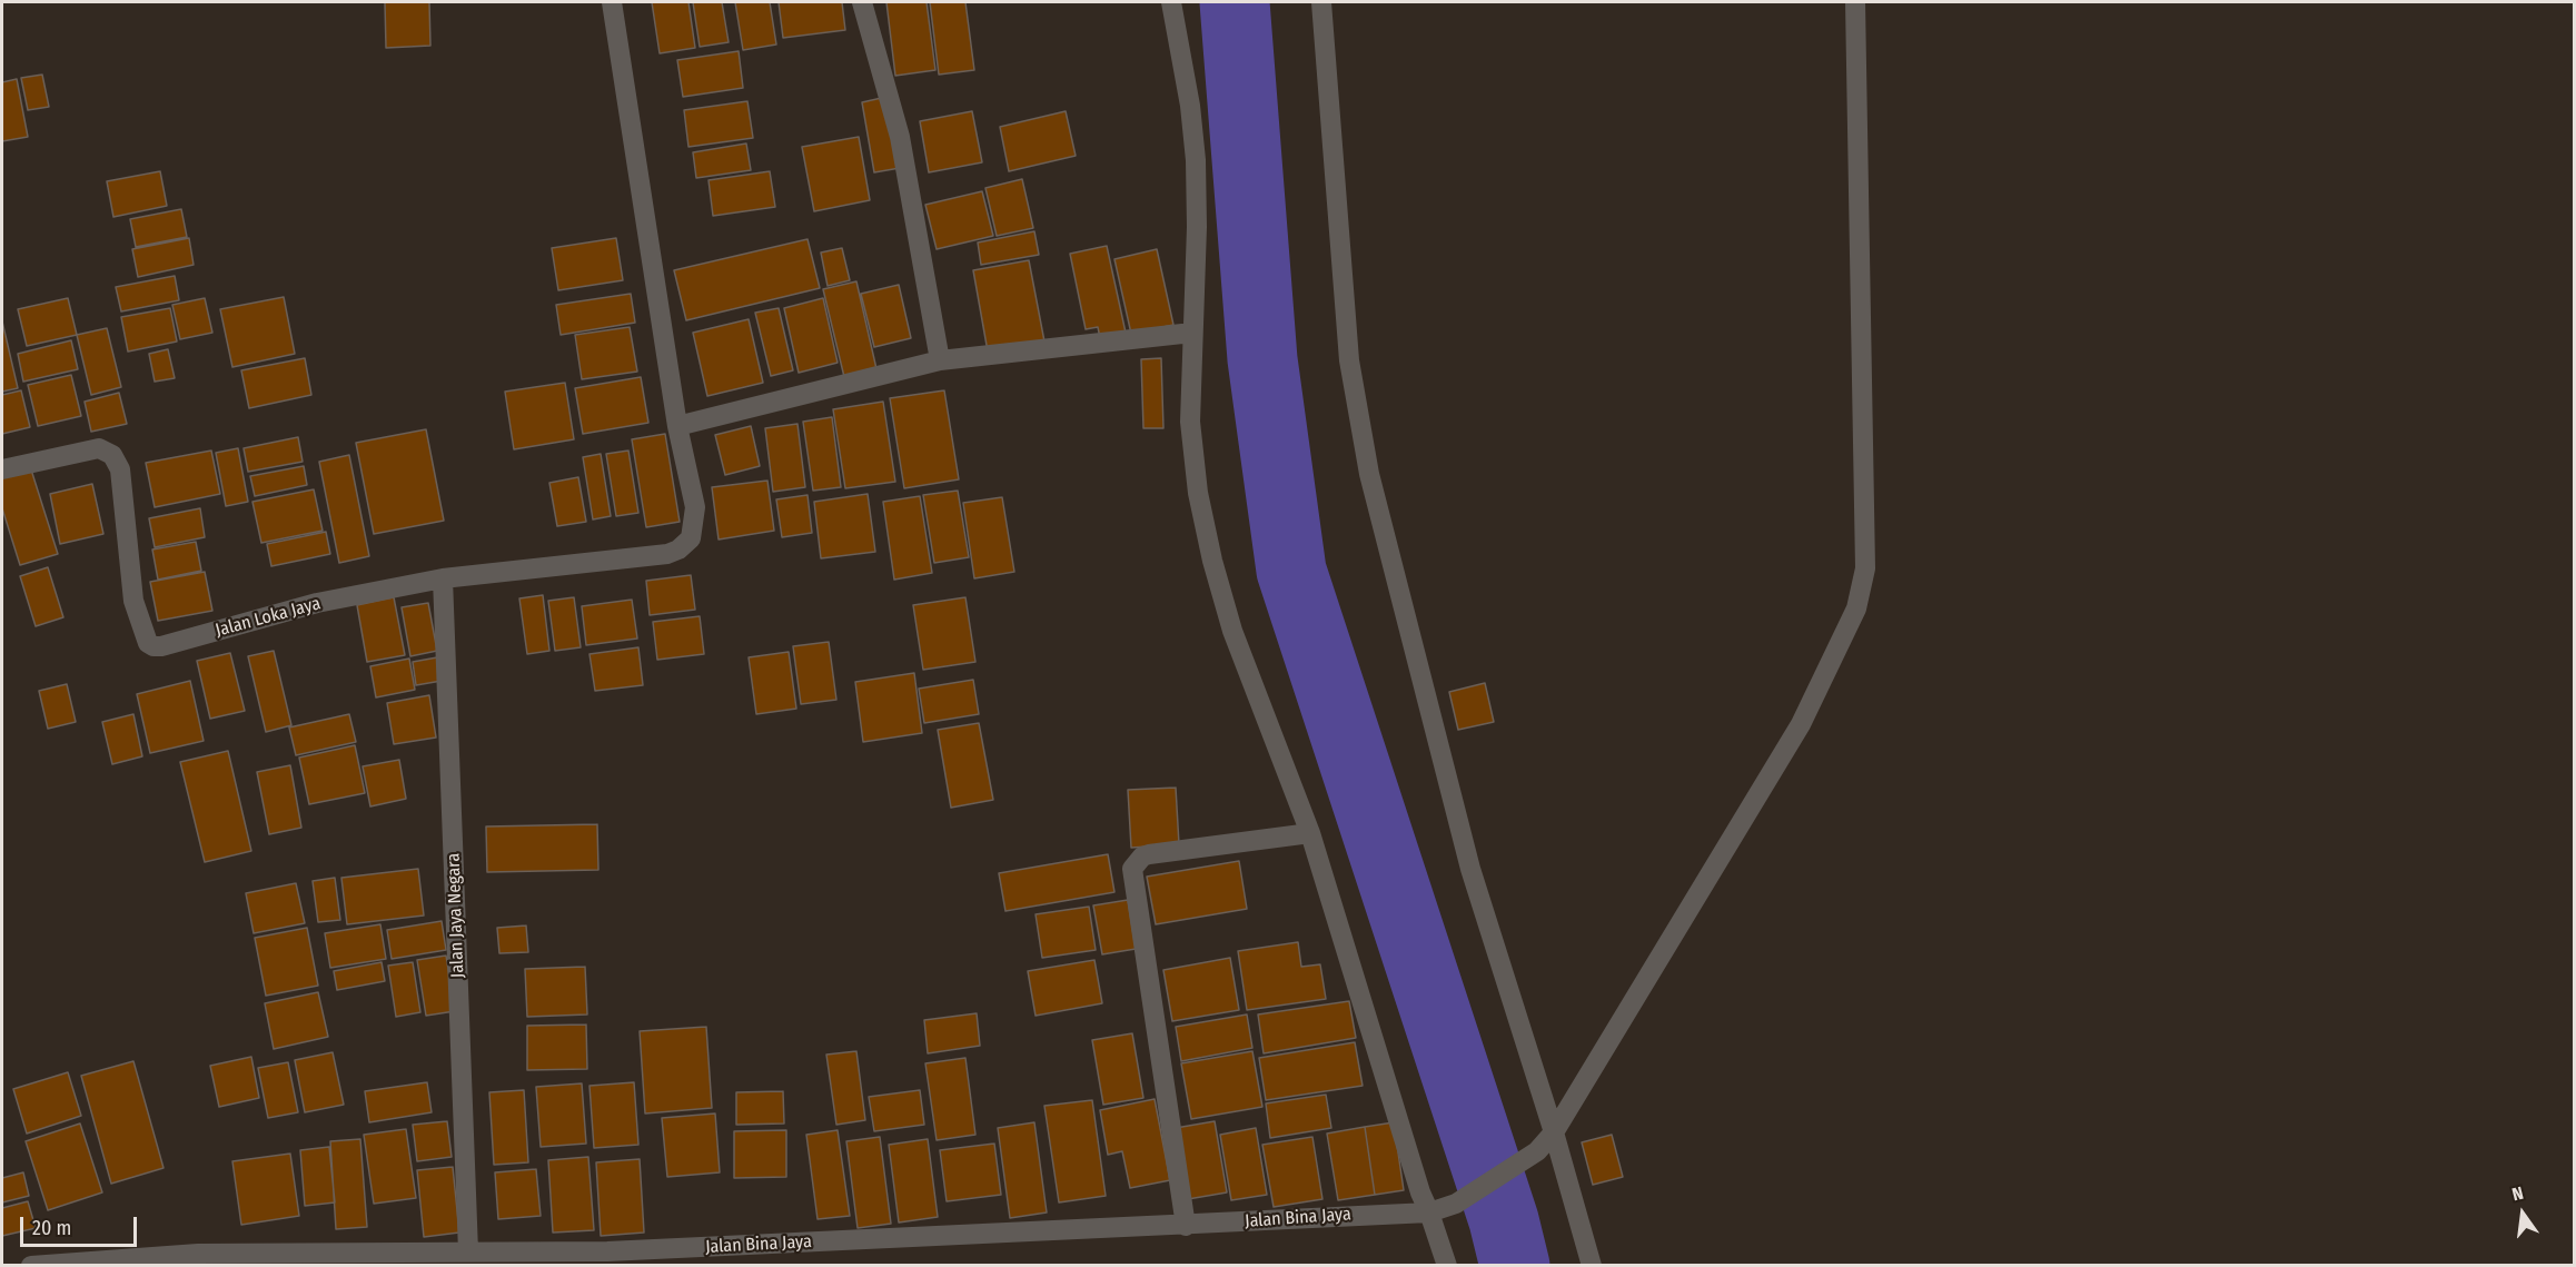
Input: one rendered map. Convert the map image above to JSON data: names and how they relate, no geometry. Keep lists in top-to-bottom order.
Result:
{
  "streets": {
    "street": ["Jalan Loka Jaya", "Jalan Jaya Negara", "Jalan Bina Jaya"]
  },
  "crossings": [
    ["Jalan Loka Jaya", "Jalan Jaya Negara"],
    ["Jalan Jaya Negara", "Jalan Bina Jaya"]
  ],
  "scale_bar": "20 m",
  "north": "top"
}
